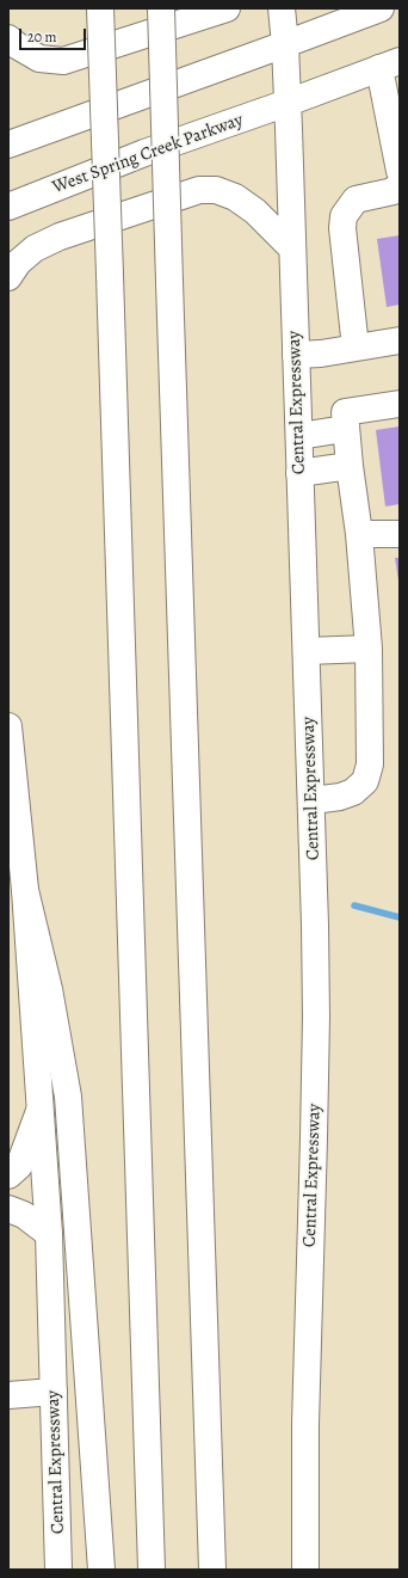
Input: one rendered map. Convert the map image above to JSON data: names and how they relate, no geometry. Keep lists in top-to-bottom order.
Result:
{
  "streets": {
    "main road": ["West Spring Creek Parkway", "Central Expressway"]
  },
  "crossings": [
    ["West Spring Creek Parkway", "Central Expressway"]
  ],
  "scale_bar": "20 m"
}
